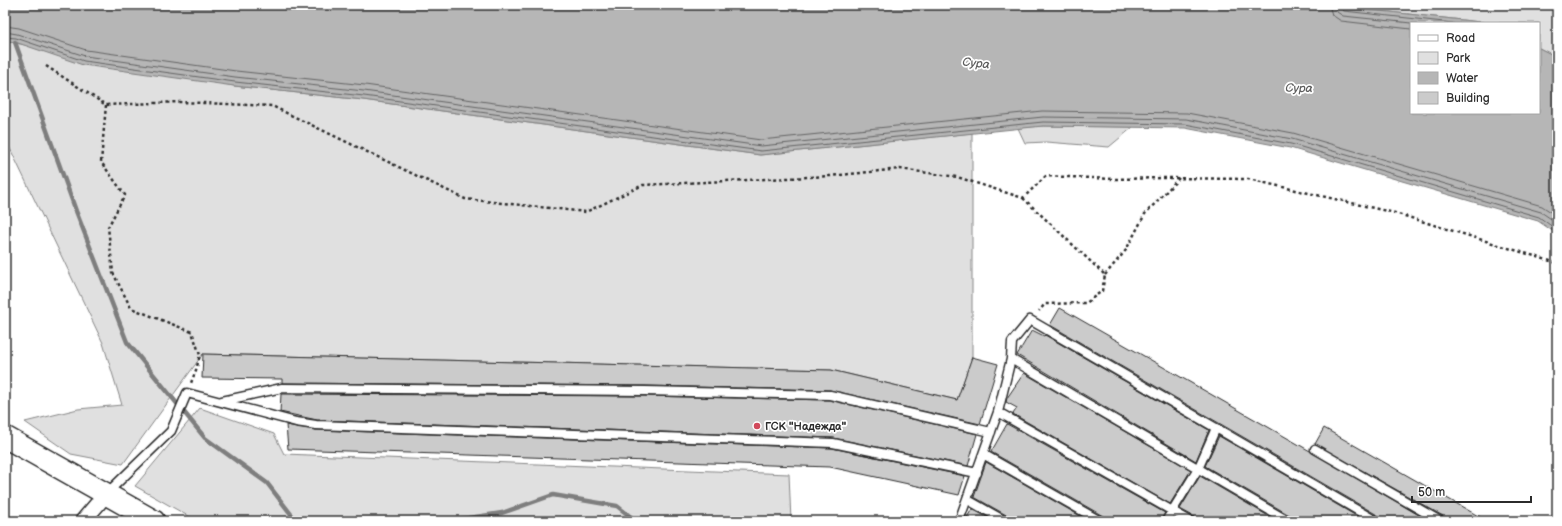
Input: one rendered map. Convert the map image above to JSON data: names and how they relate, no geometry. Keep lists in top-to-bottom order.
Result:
{
  "water": ["Сура"],
  "places": ["ГСК \"Надежда\""],
  "legend": [
    "Road",
    "Park",
    "Water",
    "Building"
  ],
  "scale_bar": "50 m"
}
